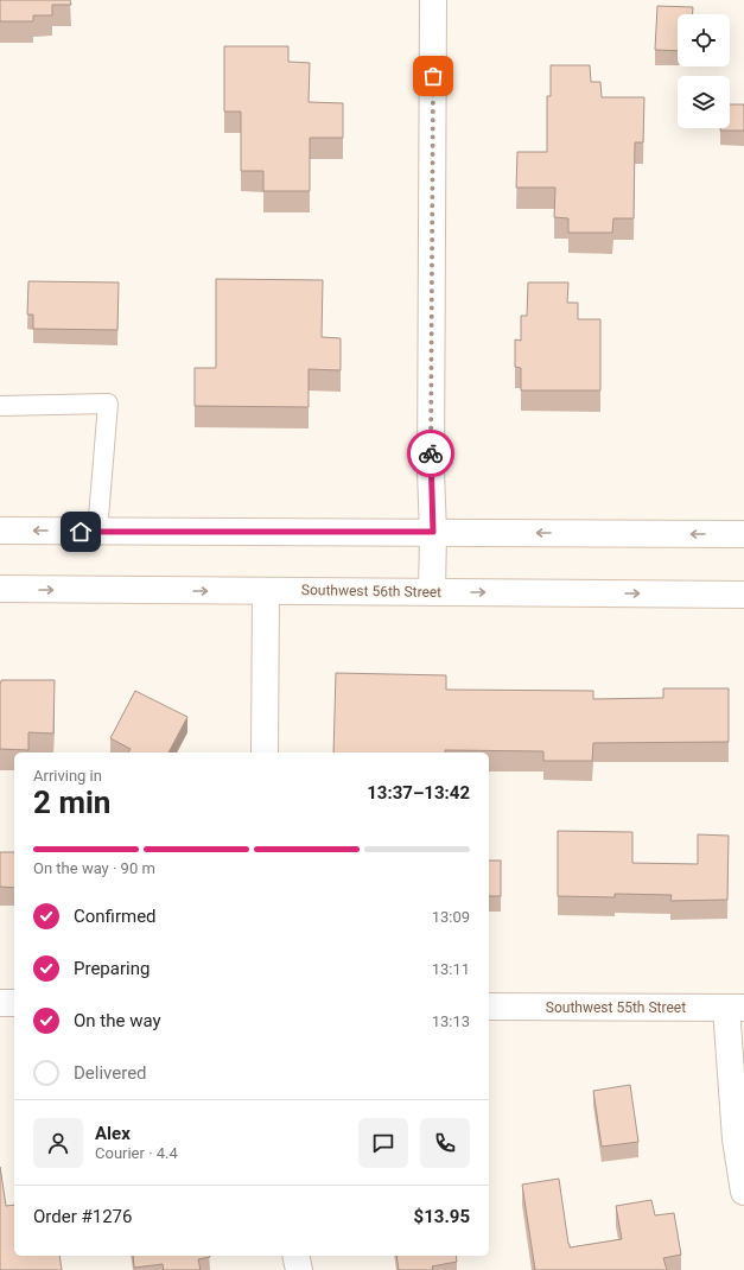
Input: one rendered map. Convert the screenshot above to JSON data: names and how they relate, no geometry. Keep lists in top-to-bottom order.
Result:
{
  "streets": {
    "main road": ["Southwest 56th Street", "Southwest 55th Street"]
  },
  "page": {
    "heading": ["2 min", "Arriving in", "13:37–13:42"],
    "panel": [
      "Alex",
      "Courier · 4.4",
      "Order #1276",
      "$13.95"
    ],
    "bar": "On the way · 90 m",
    "list": [
      ["Confirmed", "13:09"],
      ["Preparing", "13:11"],
      ["On the way", "13:13"],
      "Delivered"
    ]
  }
}
